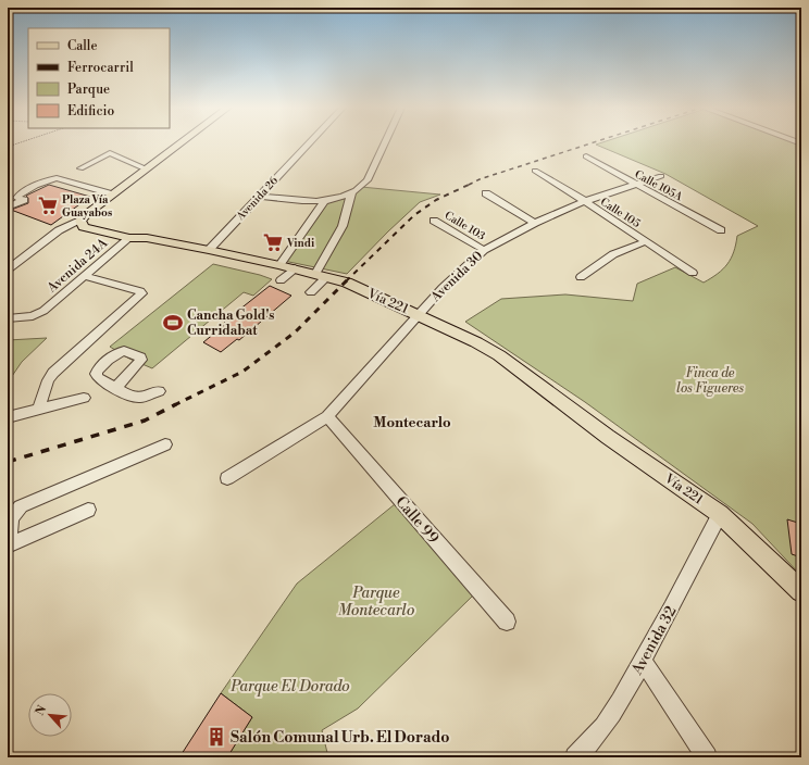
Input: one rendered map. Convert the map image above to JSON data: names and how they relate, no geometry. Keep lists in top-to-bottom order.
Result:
{
  "streets": {
    "main road": ["Vía 221"],
    "street": [
      "Calle 105A",
      "Avenida 26",
      "Calle 105",
      "Calle 103",
      "Avenida 24A",
      "Avenida 30",
      "Calle 99",
      "Avenida 32"
    ]
  },
  "crossings": [
    ["Calle 105A", "Avenida 30"],
    ["Avenida 26", "Vía 221"],
    ["Calle 105", "Avenida 30"],
    ["Calle 103", "Avenida 30"],
    ["Avenida 24A", "Vía 221"],
    ["Avenida 30", "Vía 221"],
    ["Avenida 30", "Calle 99"],
    ["Vía 221", "Avenida 32"]
  ],
  "districts": ["Montecarlo"],
  "parks": ["Finca de los Figueres", "Parque Montecarlo", "Parque El Dorado"],
  "places": {
    "supermarket": ["Plaza Vía Guayabos", "Vindi"],
    "sports": ["Cancha Gold's Curridabat"],
    "building": ["Salón Comunal Urb. El Dorado"]
  },
  "legend": [
    "Calle",
    "Ferrocarril",
    "Parque",
    "Edificio"
  ],
  "north": "top left"
}
